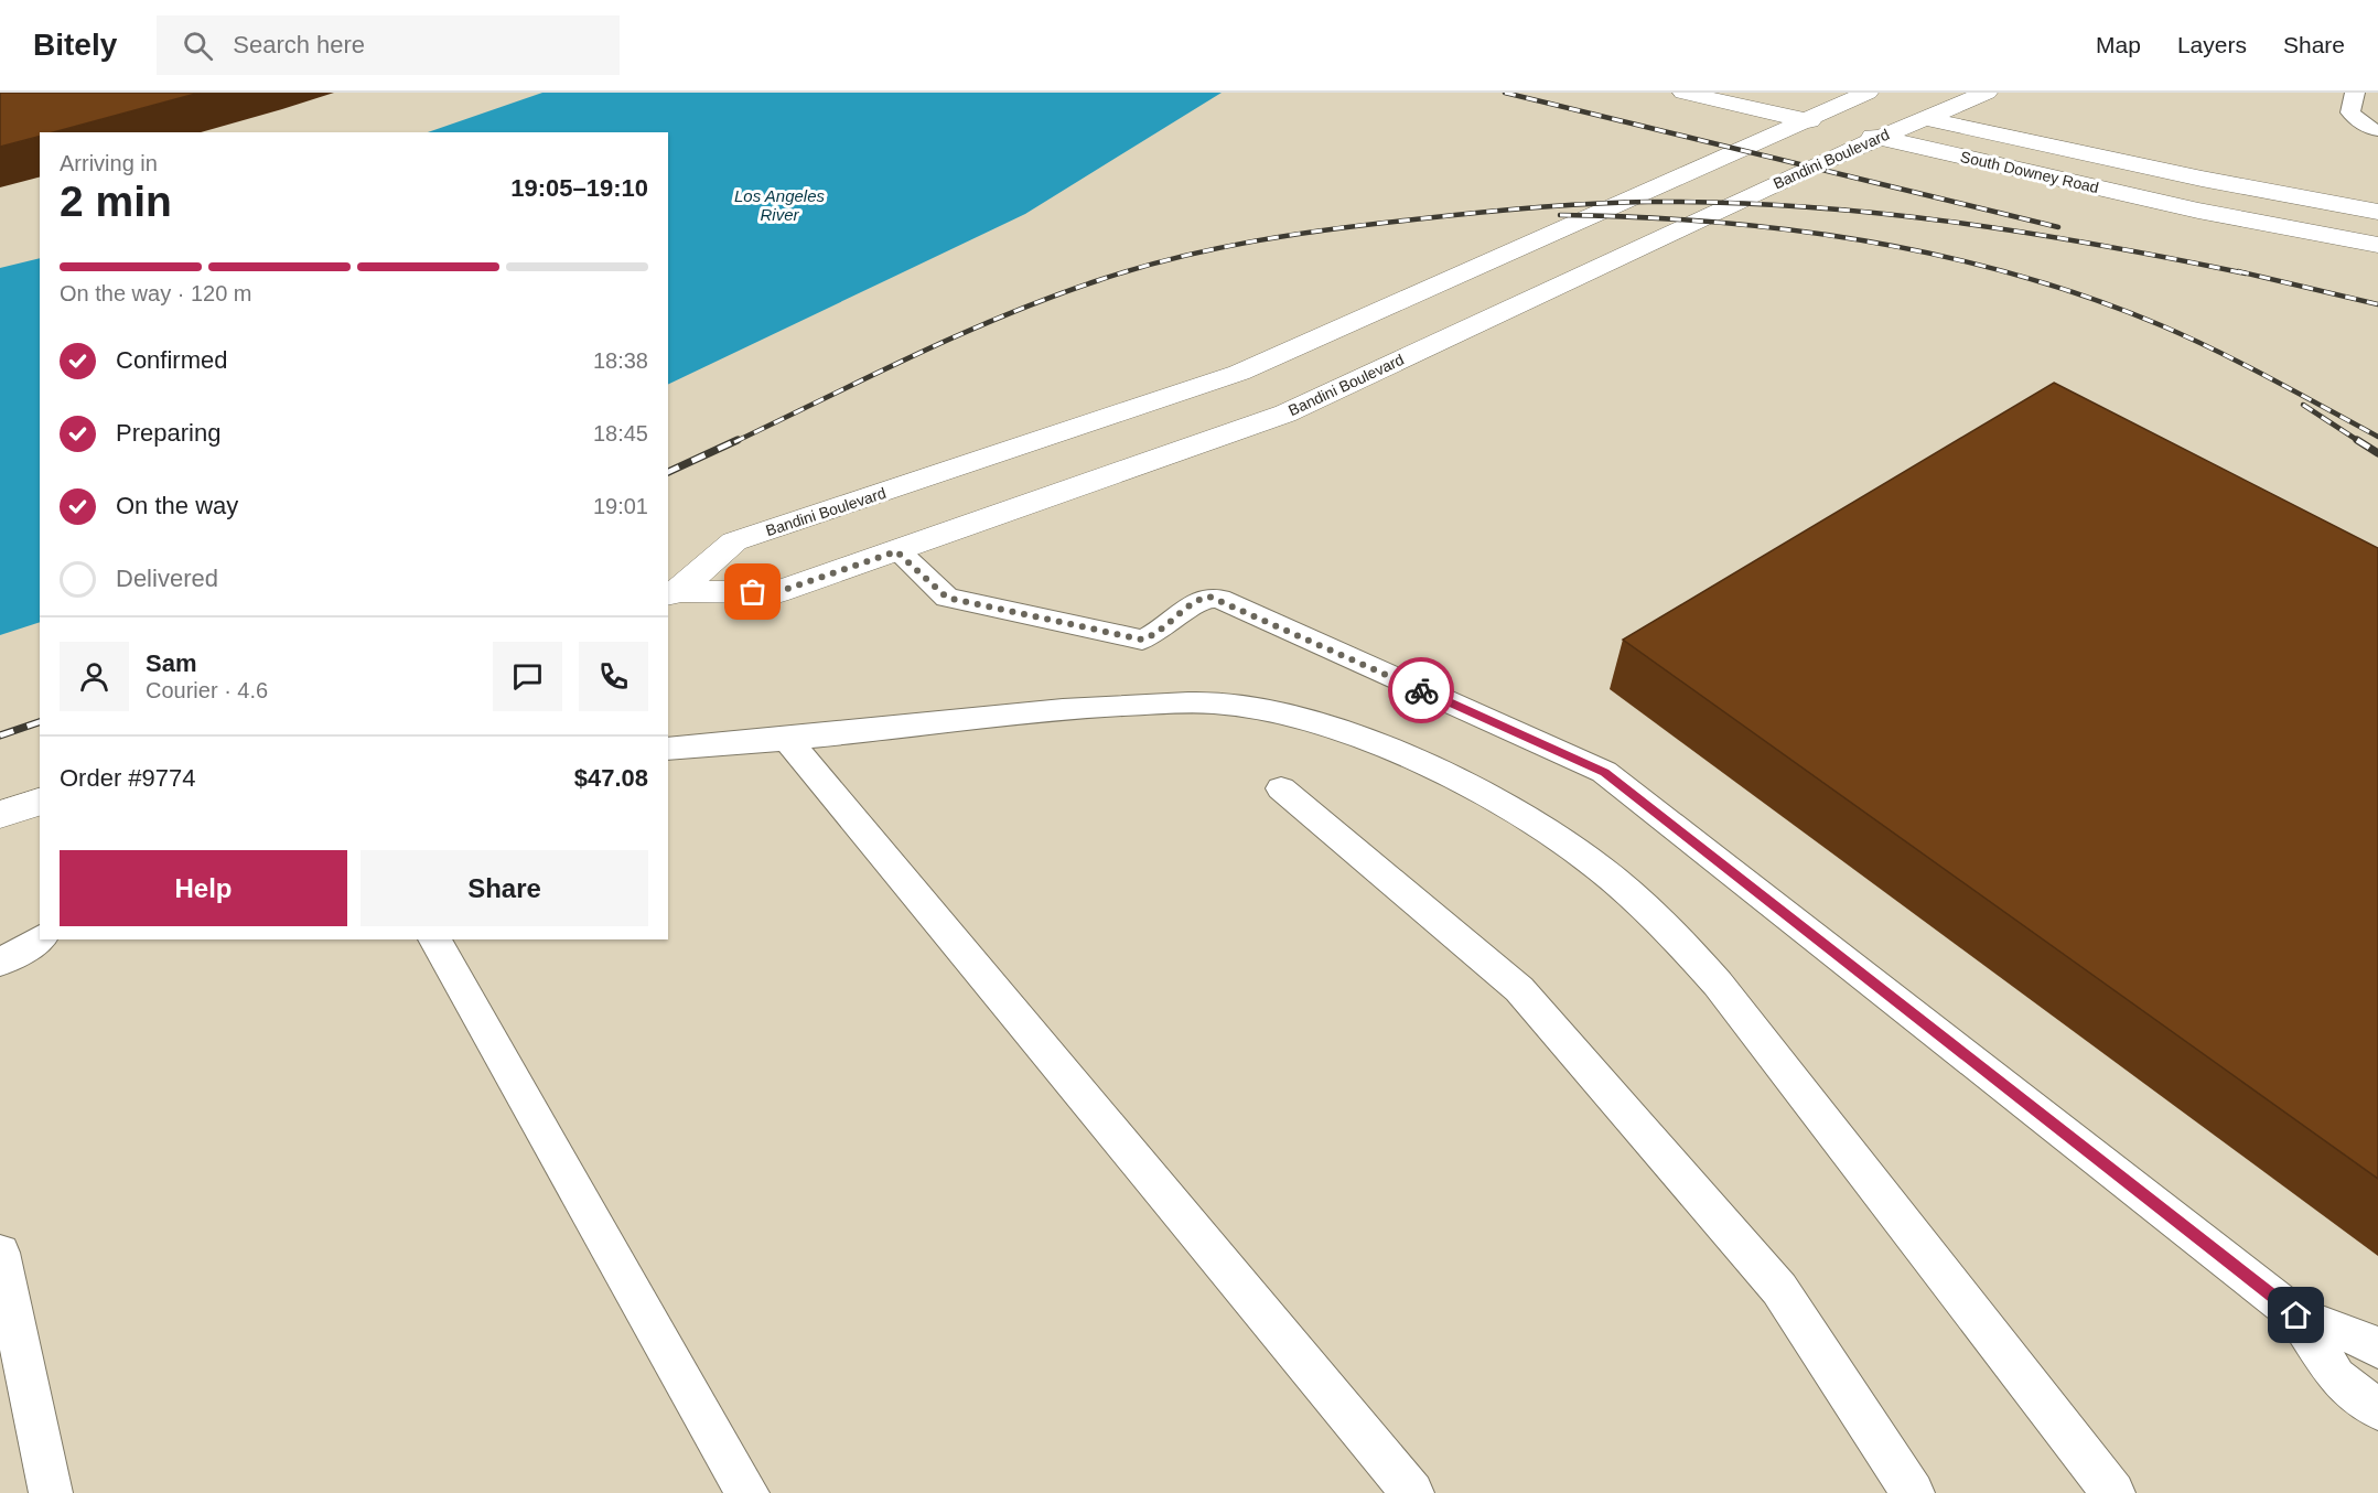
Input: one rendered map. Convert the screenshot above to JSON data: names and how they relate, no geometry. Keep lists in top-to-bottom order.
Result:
{
  "streets": {
    "main road": ["Bandini Boulevard", "South Downey Road"]
  },
  "crossings": [
    ["Bandini Boulevard", "South Downey Road"]
  ],
  "water": ["Los Angeles River"],
  "page": {
    "header": "Bitely",
    "search": "Search here",
    "nav": ["Map", "Layers", "Share"],
    "heading": ["2 min", "Arriving in", "19:05–19:10"],
    "panel": [
      "Sam",
      "Courier · 4.6",
      "Order #9774",
      "$47.08"
    ],
    "bar": "On the way · 120 m",
    "list": [
      ["Confirmed", "18:38"],
      ["Preparing", "18:45"],
      ["On the way", "19:01"],
      "Delivered"
    ],
    "buttons": ["Help", "Share"]
  }
}
